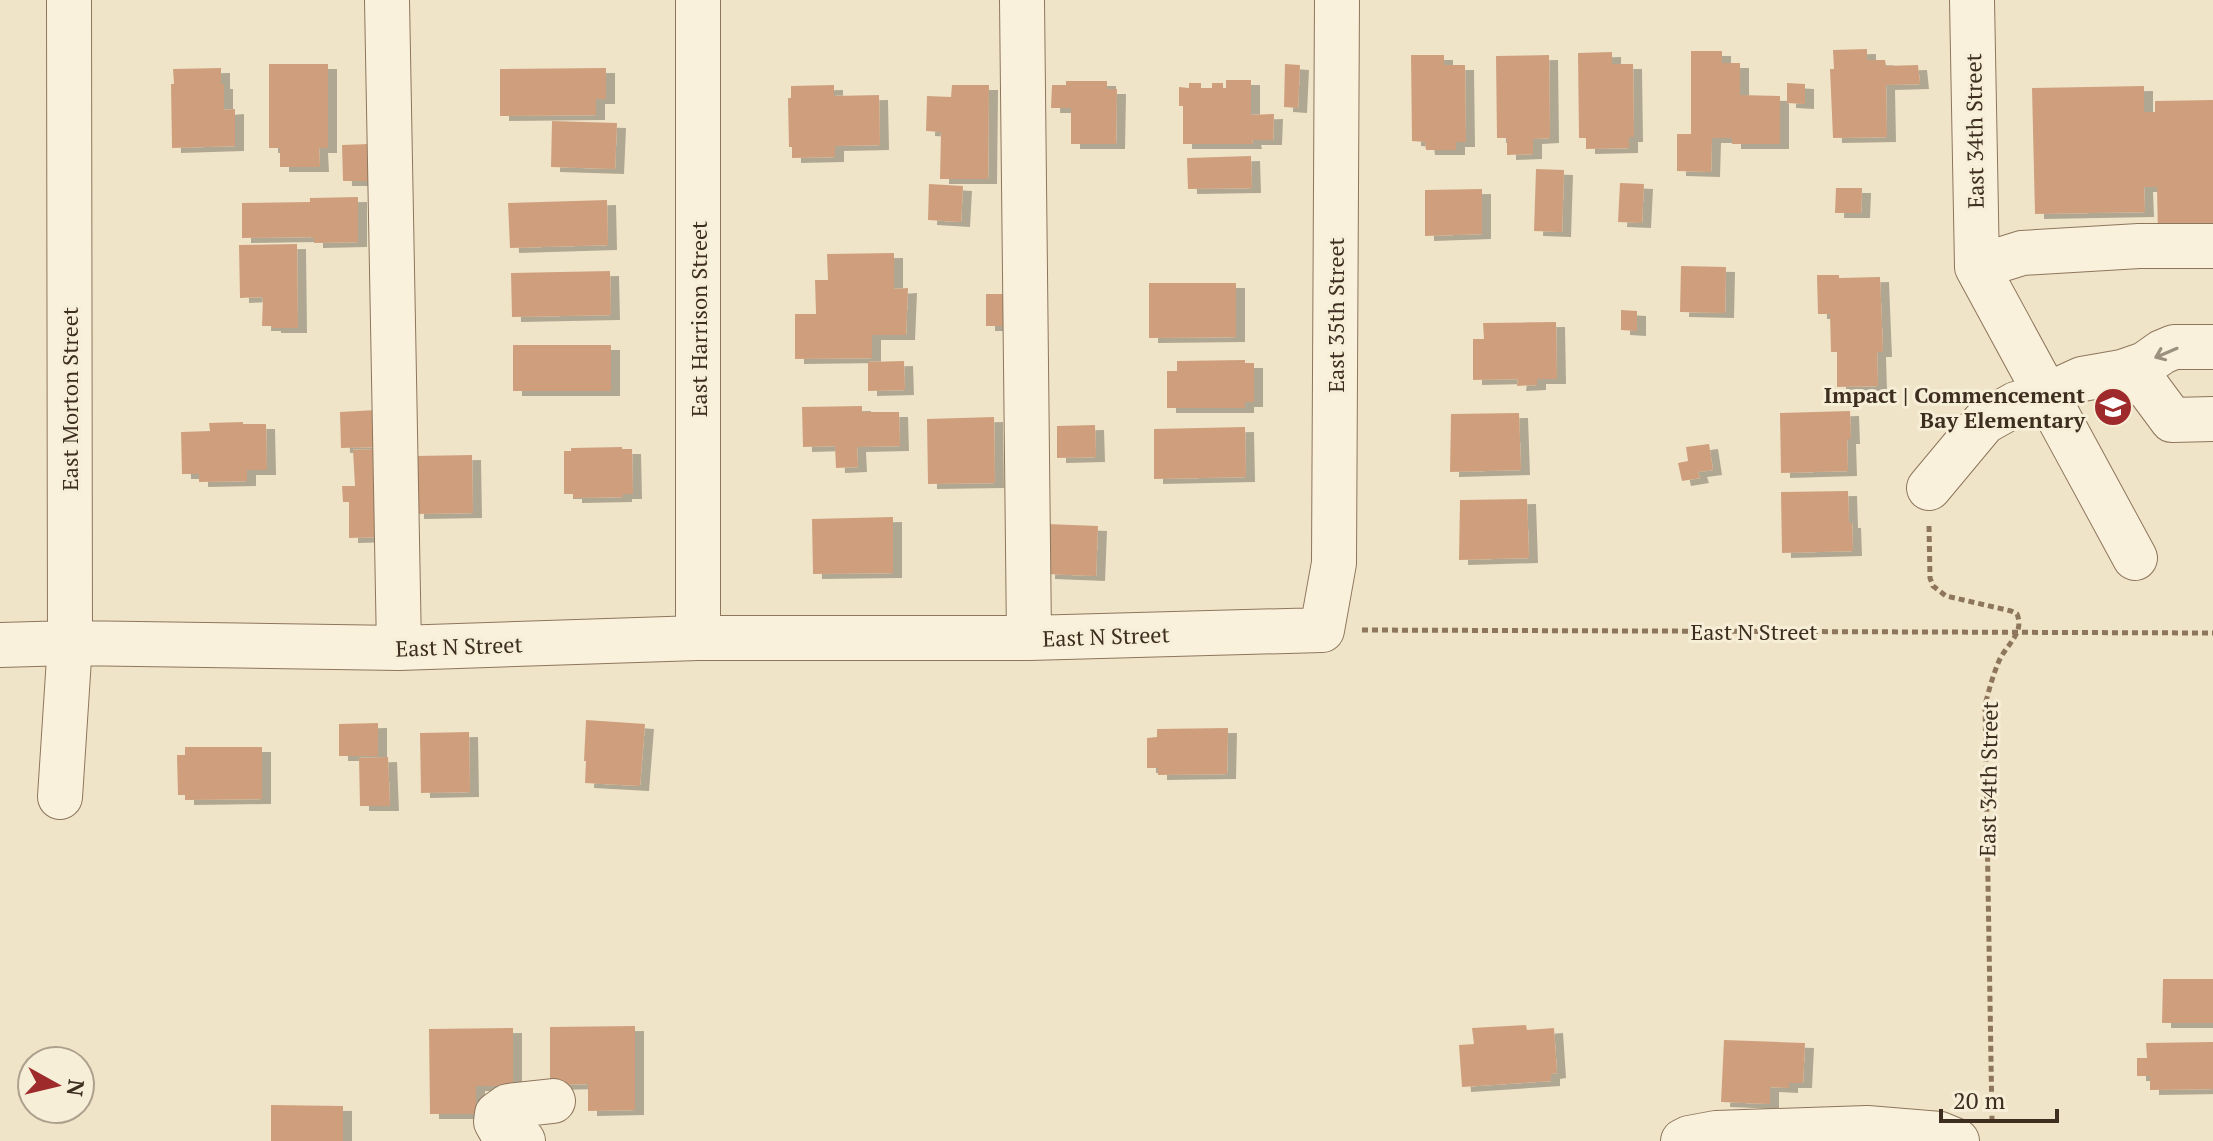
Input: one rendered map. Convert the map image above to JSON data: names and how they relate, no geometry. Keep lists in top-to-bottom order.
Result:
{
  "streets": {
    "street": [
      "East 34th Street",
      "East 35th Street",
      "East Harrison Street",
      "East Morton Street",
      "East N Street"
    ]
  },
  "crossings": [
    ["East 34th Street", "East N Street"],
    ["East 35th Street", "East N Street"],
    ["East Harrison Street", "East N Street"],
    ["East Morton Street", "East N Street"]
  ],
  "places": {
    "school or university": ["Impact | Commencement Bay Elementary"]
  },
  "scale_bar": "20 m",
  "north": "right"
}
